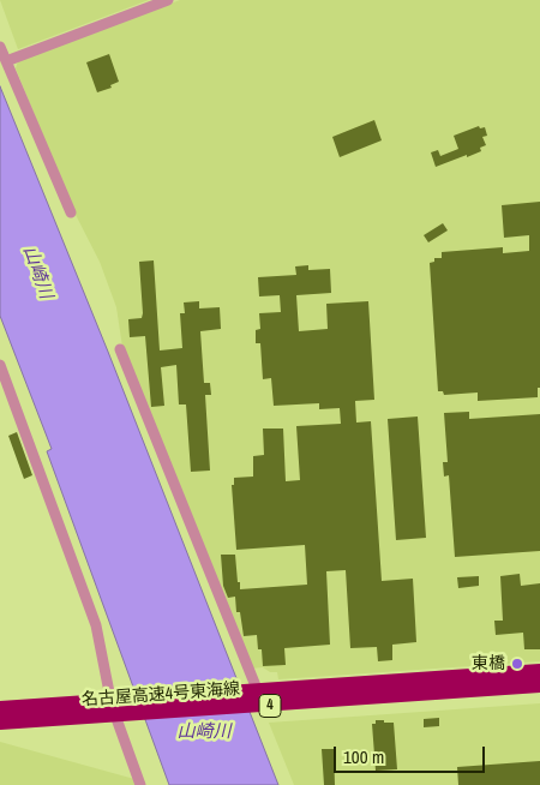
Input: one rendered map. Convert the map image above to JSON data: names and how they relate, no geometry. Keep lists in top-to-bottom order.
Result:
{
  "streets": {
    "highway": ["名古屋高速4号東海線", "4"]
  },
  "water": ["山崎川"],
  "places": ["東橋"],
  "scale_bar": "100 m"
}
